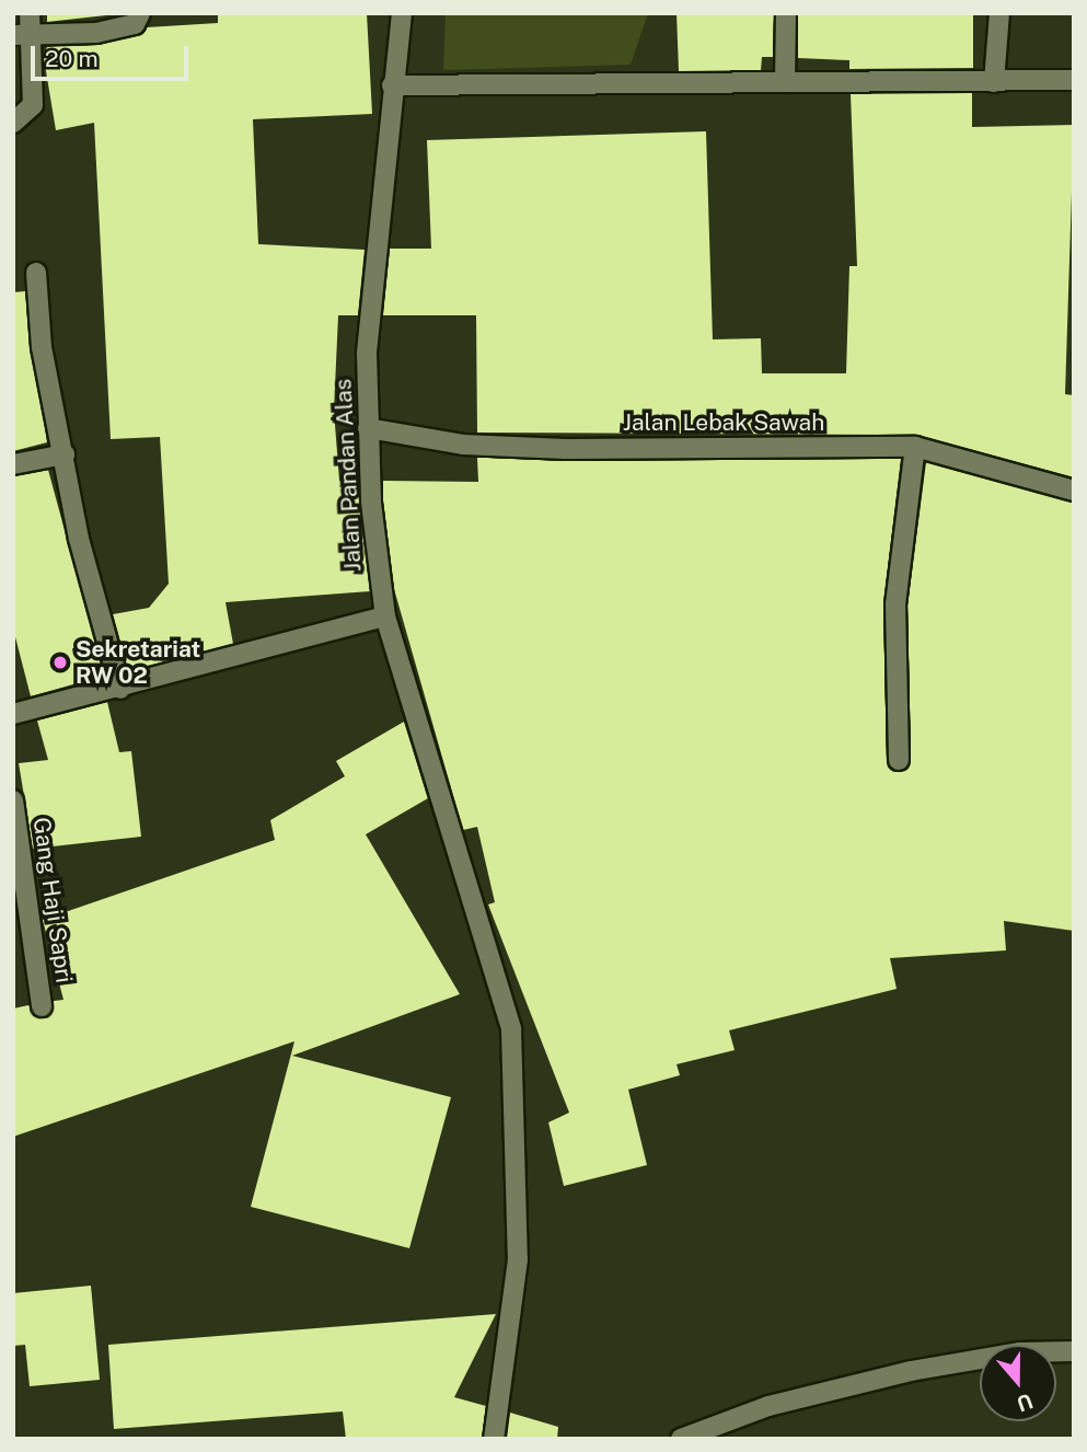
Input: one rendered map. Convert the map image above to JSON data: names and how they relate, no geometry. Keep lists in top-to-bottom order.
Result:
{
  "streets": {
    "street": ["Jalan Lebak Sawah", "Jalan Pandan Alas", "Gang Haji Sapri"]
  },
  "crossings": [
    ["Jalan Lebak Sawah", "Jalan Pandan Alas"]
  ],
  "places": ["Sekretariat RW 02"],
  "scale_bar": "20 m",
  "north": "bottom"
}
